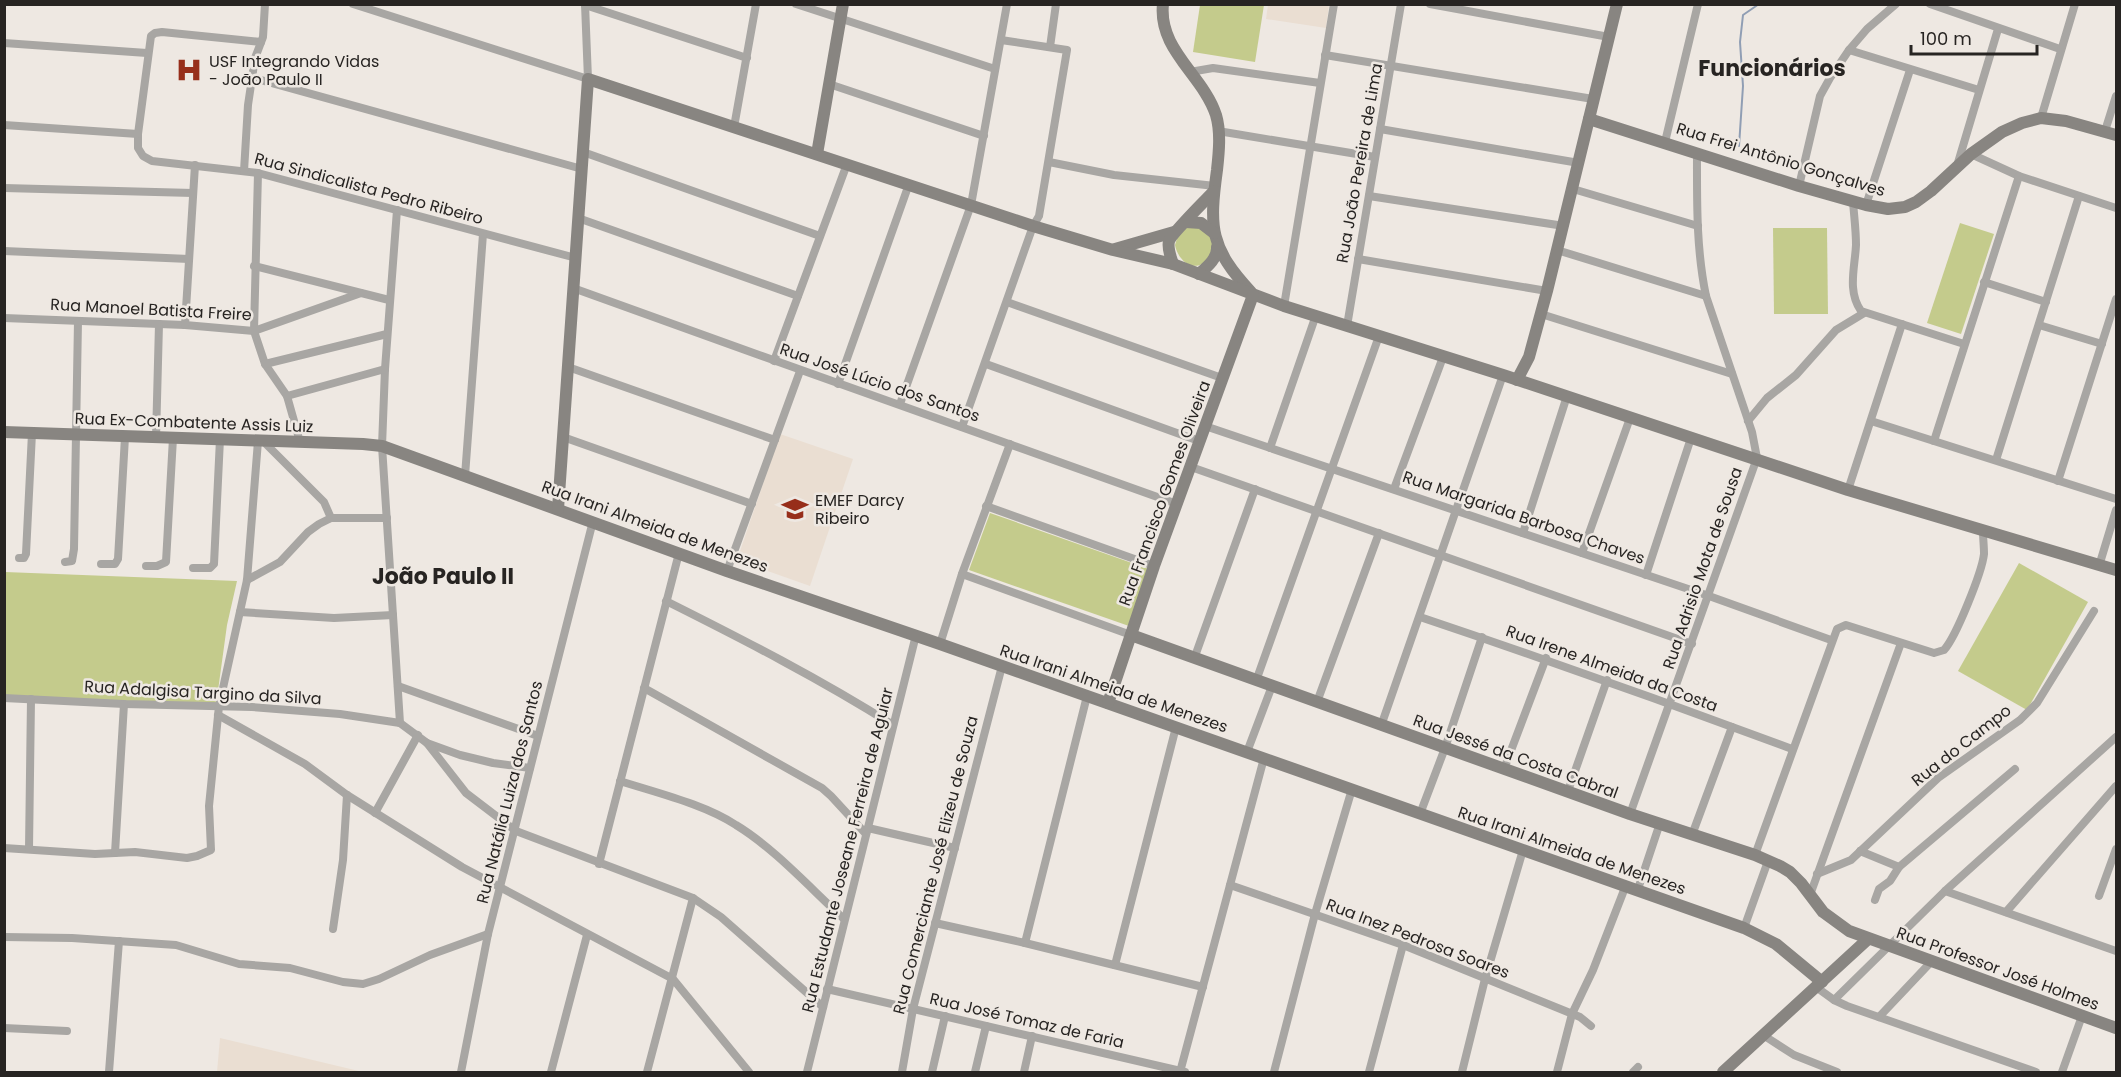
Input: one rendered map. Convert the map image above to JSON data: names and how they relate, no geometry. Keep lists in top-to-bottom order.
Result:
{
  "streets": {
    "street": [
      "Rua Frei Antônio Gonçalves",
      "Rua João Pereira de Lima",
      "Rua Sindicalista Pedro Ribeiro",
      "Rua Manoel Batista Freire",
      "Rua José Lúcio dos Santos",
      "Rua Ex-Combatente Assis Luiz",
      "Rua Francisco Gomes Oliveira",
      "Rua Margarida Barbosa Chaves",
      "Rua Irani Almeida de Menezes",
      "Rua Adrisio Mota de Sousa",
      "Rua Irene Almeida da Costa",
      "Rua Adalgisa Targino da Silva",
      "Rua do Campo",
      "Rua Jessé da Costa Cabral",
      "Rua Natália Luiza dos Santos",
      "Rua Estudante Joseane Ferreira de Aguiar",
      "Rua Comerciante José Elizeu de Souza",
      "Rua Inez Pedrosa Soares",
      "Rua Professor José Holmes",
      "Rua José Tomaz de Faria"
    ]
  },
  "crossings": [
    ["Rua Frei Antônio Gonçalves", "Rua Adrisio Mota de Sousa"],
    ["Rua José Lúcio dos Santos", "Rua Francisco Gomes Oliveira"],
    ["Rua Ex-Combatente Assis Luiz", "Rua Irani Almeida de Menezes"],
    ["Rua Francisco Gomes Oliveira", "Rua Margarida Barbosa Chaves"],
    ["Rua Francisco Gomes Oliveira", "Rua Irani Almeida de Menezes"],
    ["Rua Francisco Gomes Oliveira", "Rua Jessé da Costa Cabral"],
    ["Rua Margarida Barbosa Chaves", "Rua Adrisio Mota de Sousa"],
    ["Rua Irani Almeida de Menezes", "Rua Natália Luiza dos Santos"],
    ["Rua Irani Almeida de Menezes", "Rua Estudante Joseane Ferreira de Aguiar"],
    ["Rua Irani Almeida de Menezes", "Rua Comerciante José Elizeu de Souza"],
    ["Rua Adrisio Mota de Sousa", "Rua Irene Almeida da Costa"],
    ["Rua Adrisio Mota de Sousa", "Rua Jessé da Costa Cabral"],
    ["Rua Jessé da Costa Cabral", "Rua Professor José Holmes"],
    ["Rua Estudante Joseane Ferreira de Aguiar", "Rua José Tomaz de Faria"],
    ["Rua Comerciante José Elizeu de Souza", "Rua José Tomaz de Faria"]
  ],
  "districts": ["Funcionários", "João Paulo II"],
  "places": {
    "hospital": ["USF Integrando Vidas - João Paulo II"],
    "school or university": ["EMEF Darcy Ribeiro"]
  },
  "scale_bar": "100 m"
}
